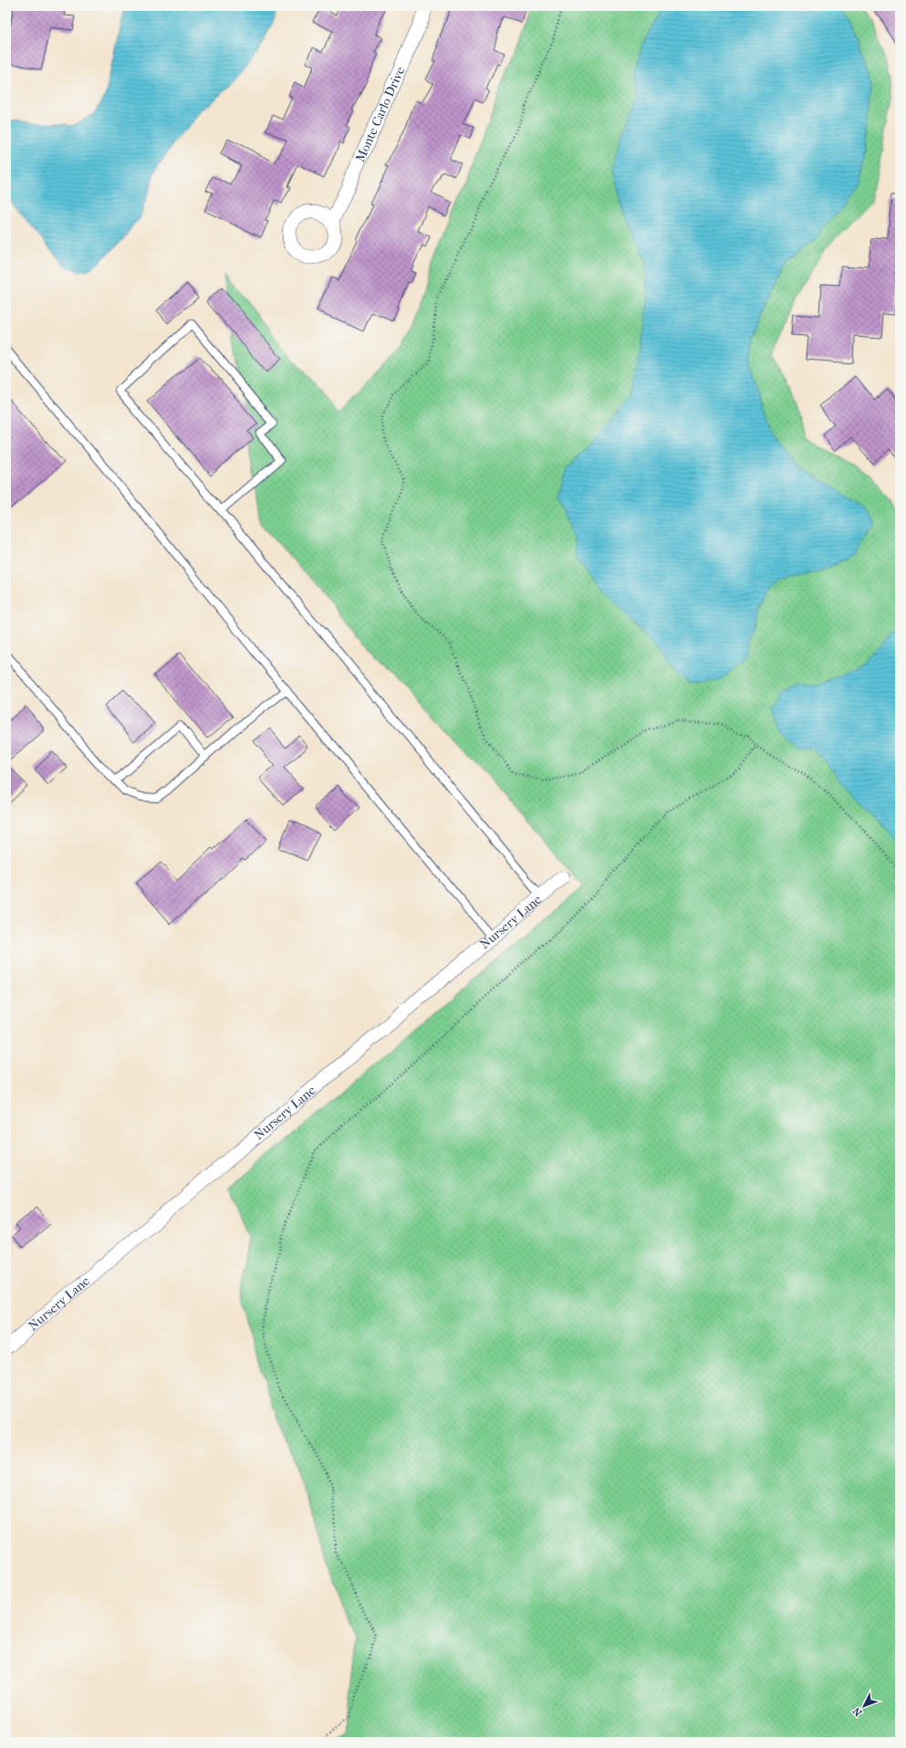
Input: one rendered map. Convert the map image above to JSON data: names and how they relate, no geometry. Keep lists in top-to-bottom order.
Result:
{
  "streets": {
    "street": ["Monte Carlo Drive", "Nursery Lane"]
  },
  "north": "bottom left"
}
